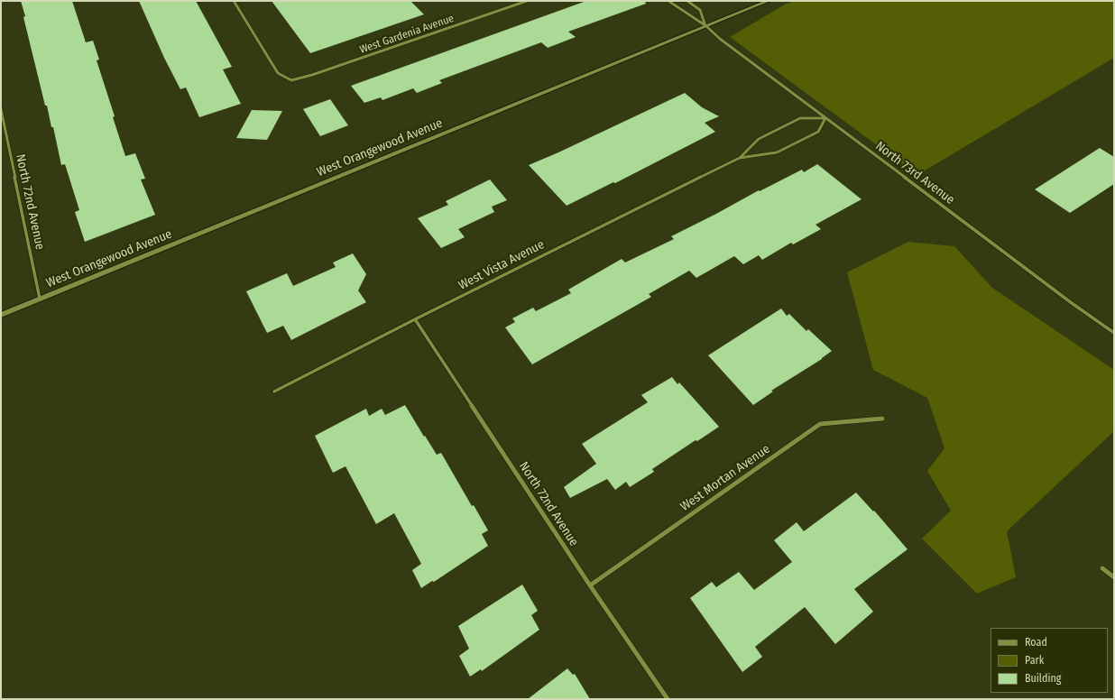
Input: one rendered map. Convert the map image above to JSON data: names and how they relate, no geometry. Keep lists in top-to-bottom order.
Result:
{
  "streets": {
    "street": [
      "West Gardenia Avenue",
      "West Orangewood Avenue",
      "North 73rd Avenue",
      "North 72nd Avenue",
      "West Vista Avenue",
      "West Mortan Avenue"
    ]
  },
  "crossings": [
    ["West Orangewood Avenue", "North 73rd Avenue"],
    ["West Orangewood Avenue", "North 72nd Avenue"],
    ["North 73rd Avenue", "West Vista Avenue"],
    ["North 72nd Avenue", "West Vista Avenue"],
    ["North 72nd Avenue", "West Mortan Avenue"]
  ],
  "legend": ["Road", "Park", "Building"]
}
